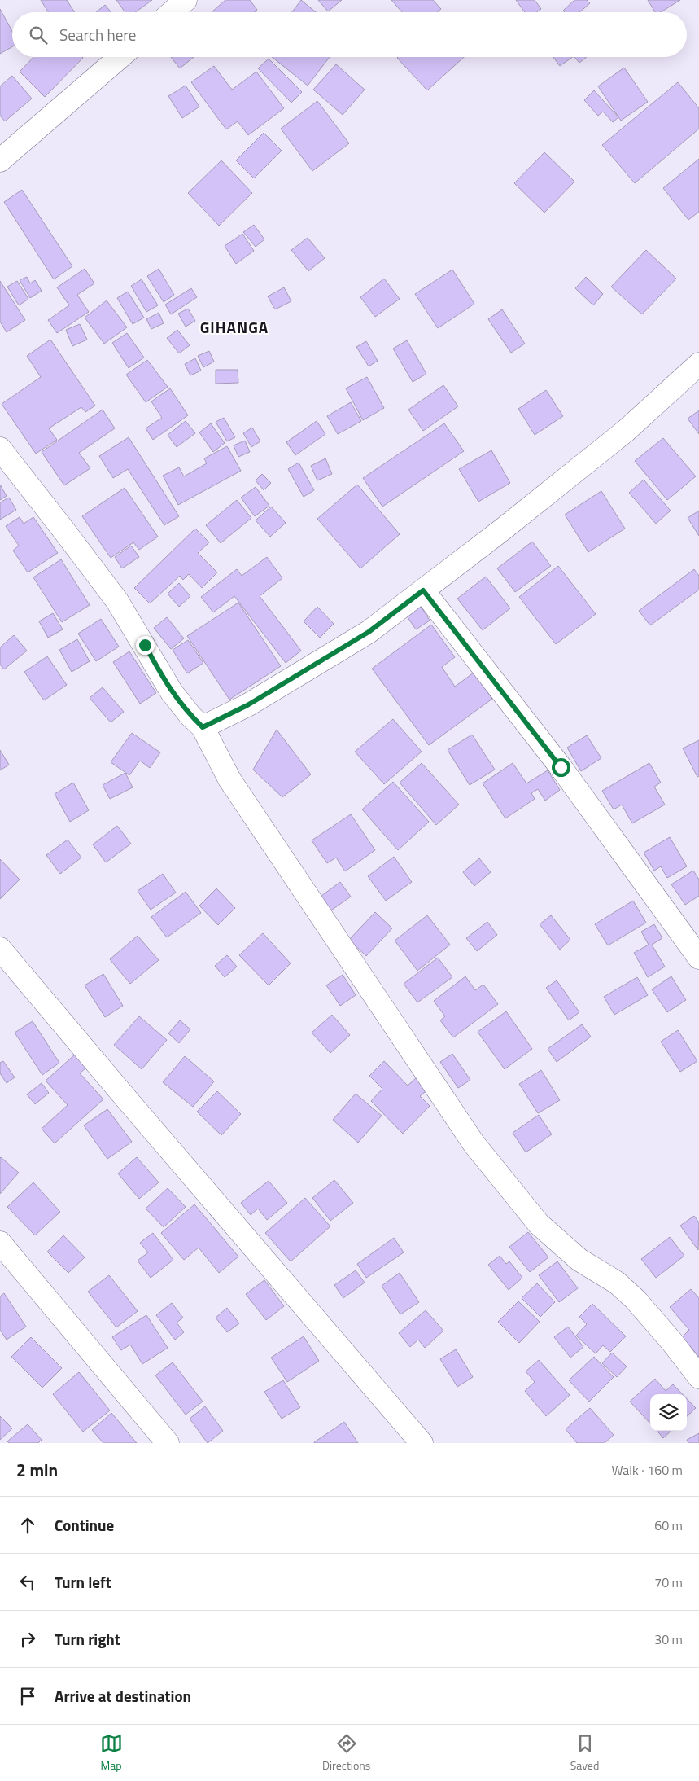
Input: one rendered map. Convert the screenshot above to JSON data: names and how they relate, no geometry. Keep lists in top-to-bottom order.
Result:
{
  "districts": ["GIHANGA"],
  "page": {
    "search": "Search here",
    "heading": ["2 min", "Walk · 160 m"],
    "list": [
      ["Continue", "60 m"],
      ["Turn left", "70 m"],
      ["Turn right", "30 m"],
      "Arrive at destination"
    ],
    "nav": ["Map", "Directions", "Saved"]
  }
}
